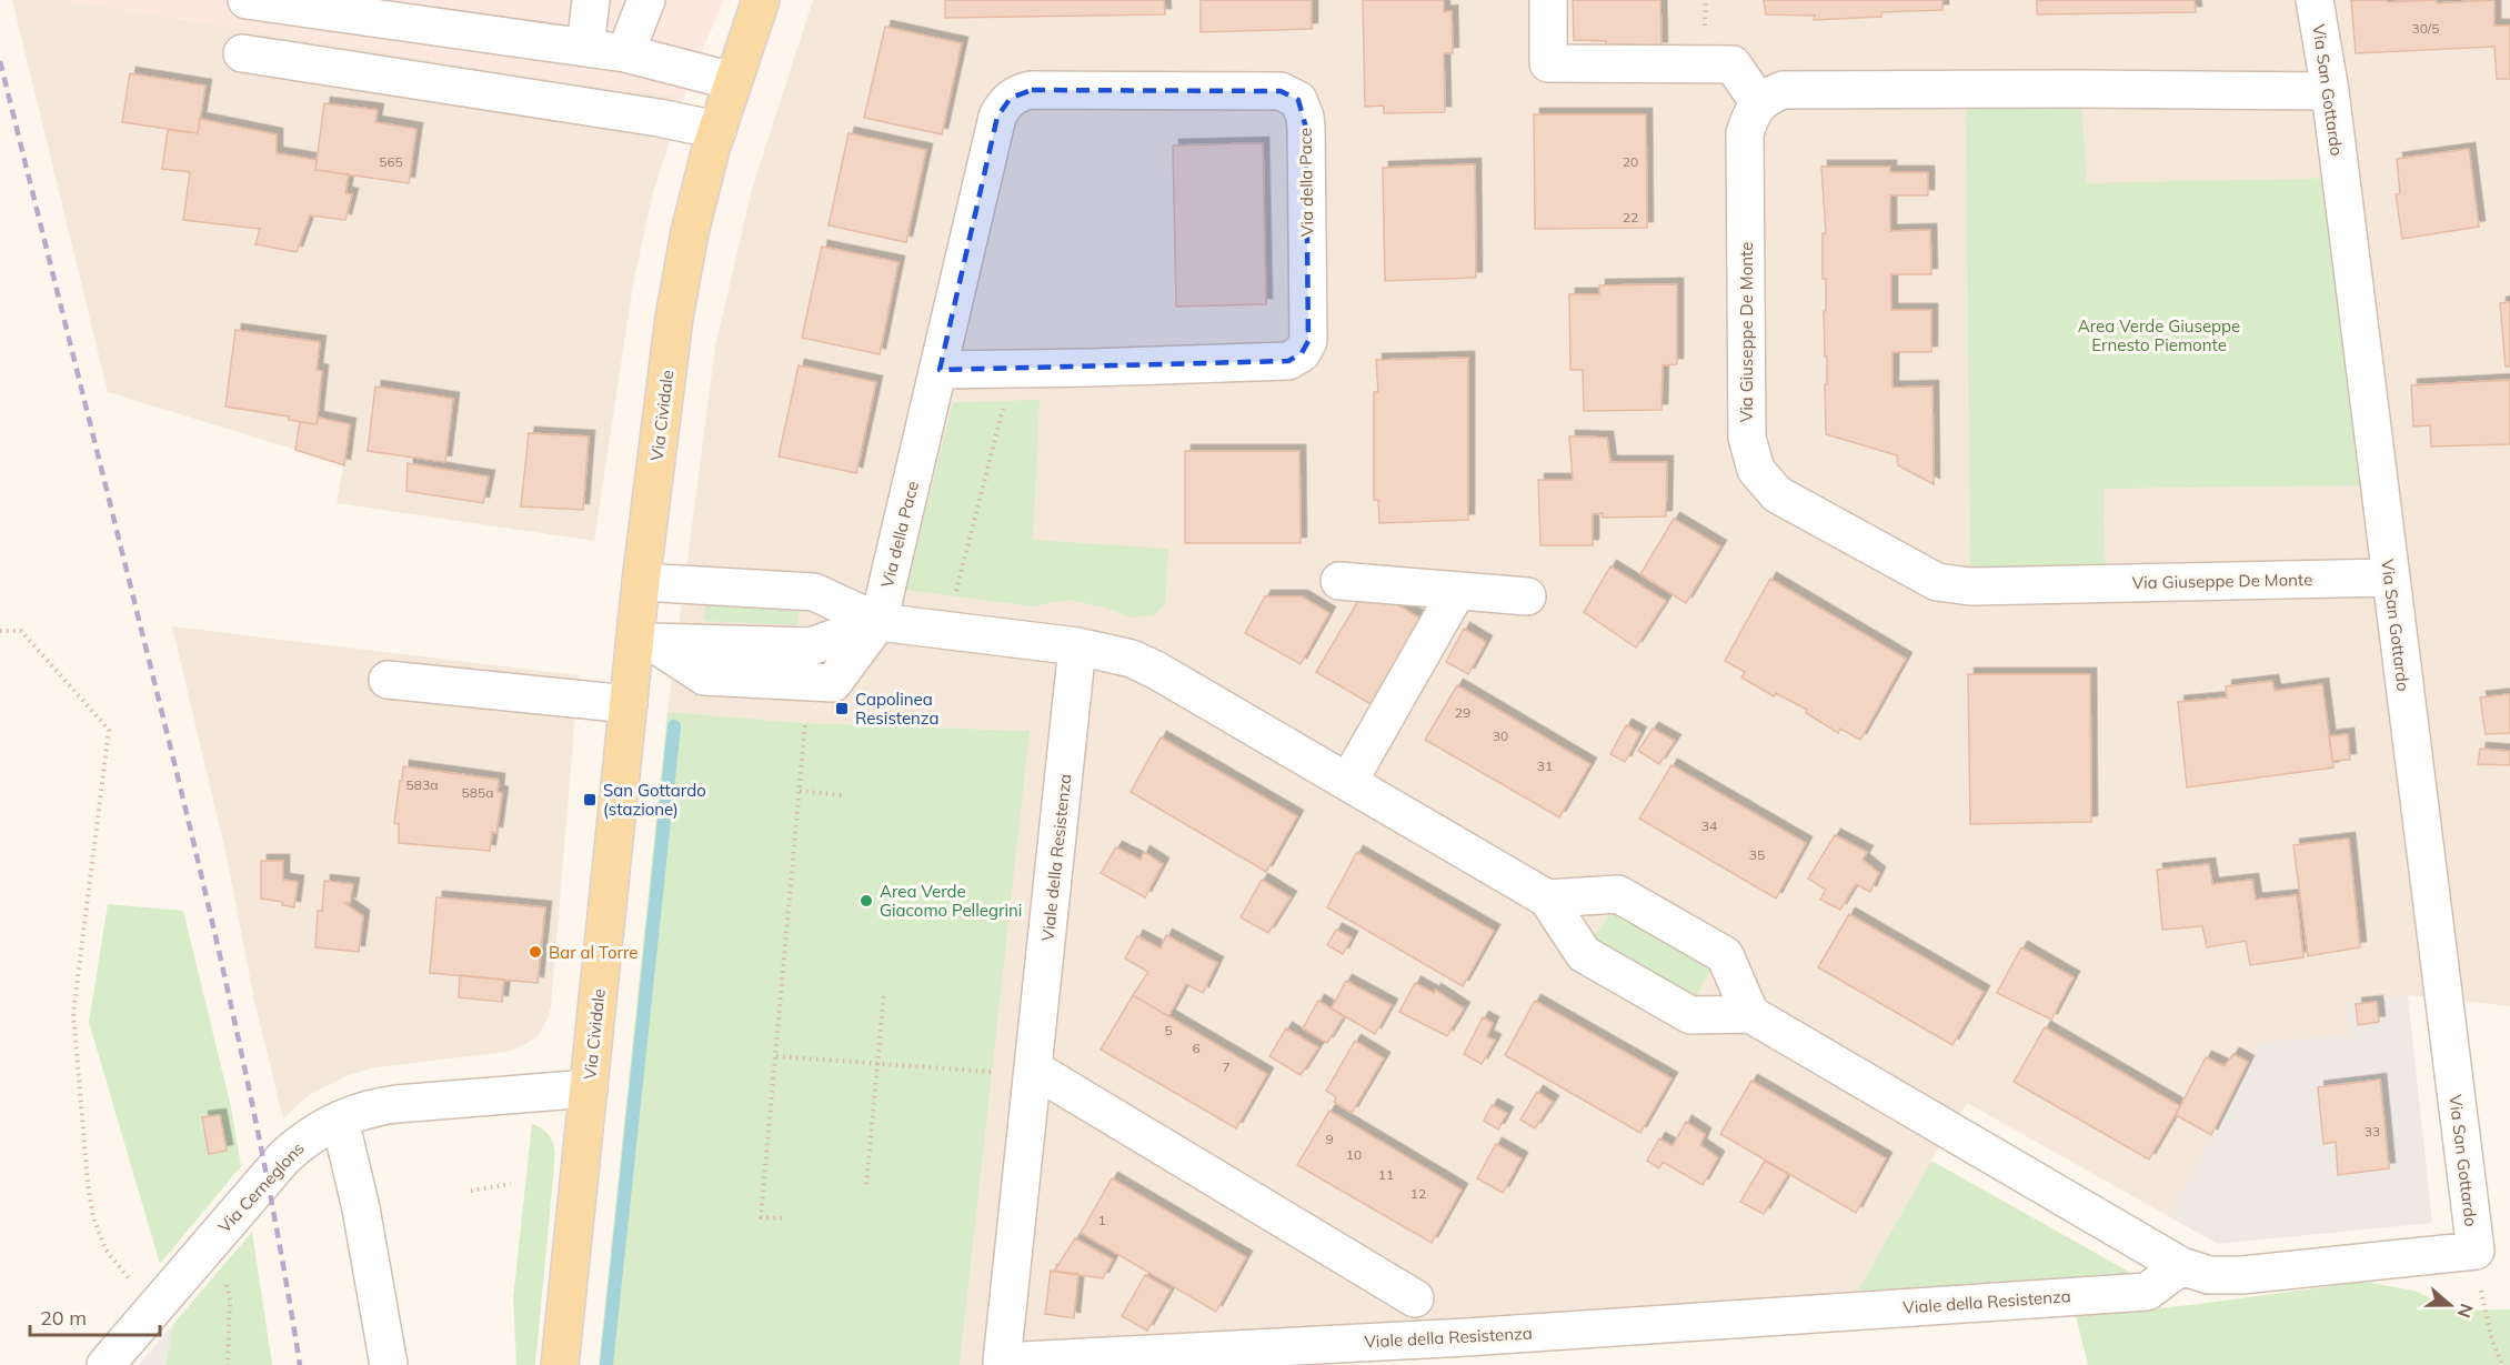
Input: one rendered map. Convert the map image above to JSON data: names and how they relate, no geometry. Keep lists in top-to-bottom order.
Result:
{
  "streets": {
    "main road": ["Via Cividale"],
    "street": [
      "Via San Gottardo",
      "Via della Pace",
      "Via Giuseppe De Monte",
      "Viale della Resistenza",
      "Via Cerneglons"
    ]
  },
  "crossings": [
    ["Via San Gottardo", "Via Giuseppe De Monte"],
    ["Via San Gottardo", "Viale della Resistenza"],
    ["Via Cividale", "Via Cerneglons"]
  ],
  "parks": ["Area Verde Giuseppe Ernesto Piemonte"],
  "places": {
    "transit": ["Capolinea Resistenza", "San Gottardo (stazione)"],
    "other": ["Area Verde Giacomo Pellegrini", "Bar al Torre"]
  },
  "house_numbers": [
    "30/5",
    "565",
    "20",
    "22",
    "29",
    "30",
    "31",
    "583a",
    "585a",
    "34",
    "35",
    "5",
    "6",
    "7",
    "33",
    "9",
    "10",
    "11",
    "12",
    "1"
  ],
  "scale_bar": "20 m",
  "north": "right"
}
